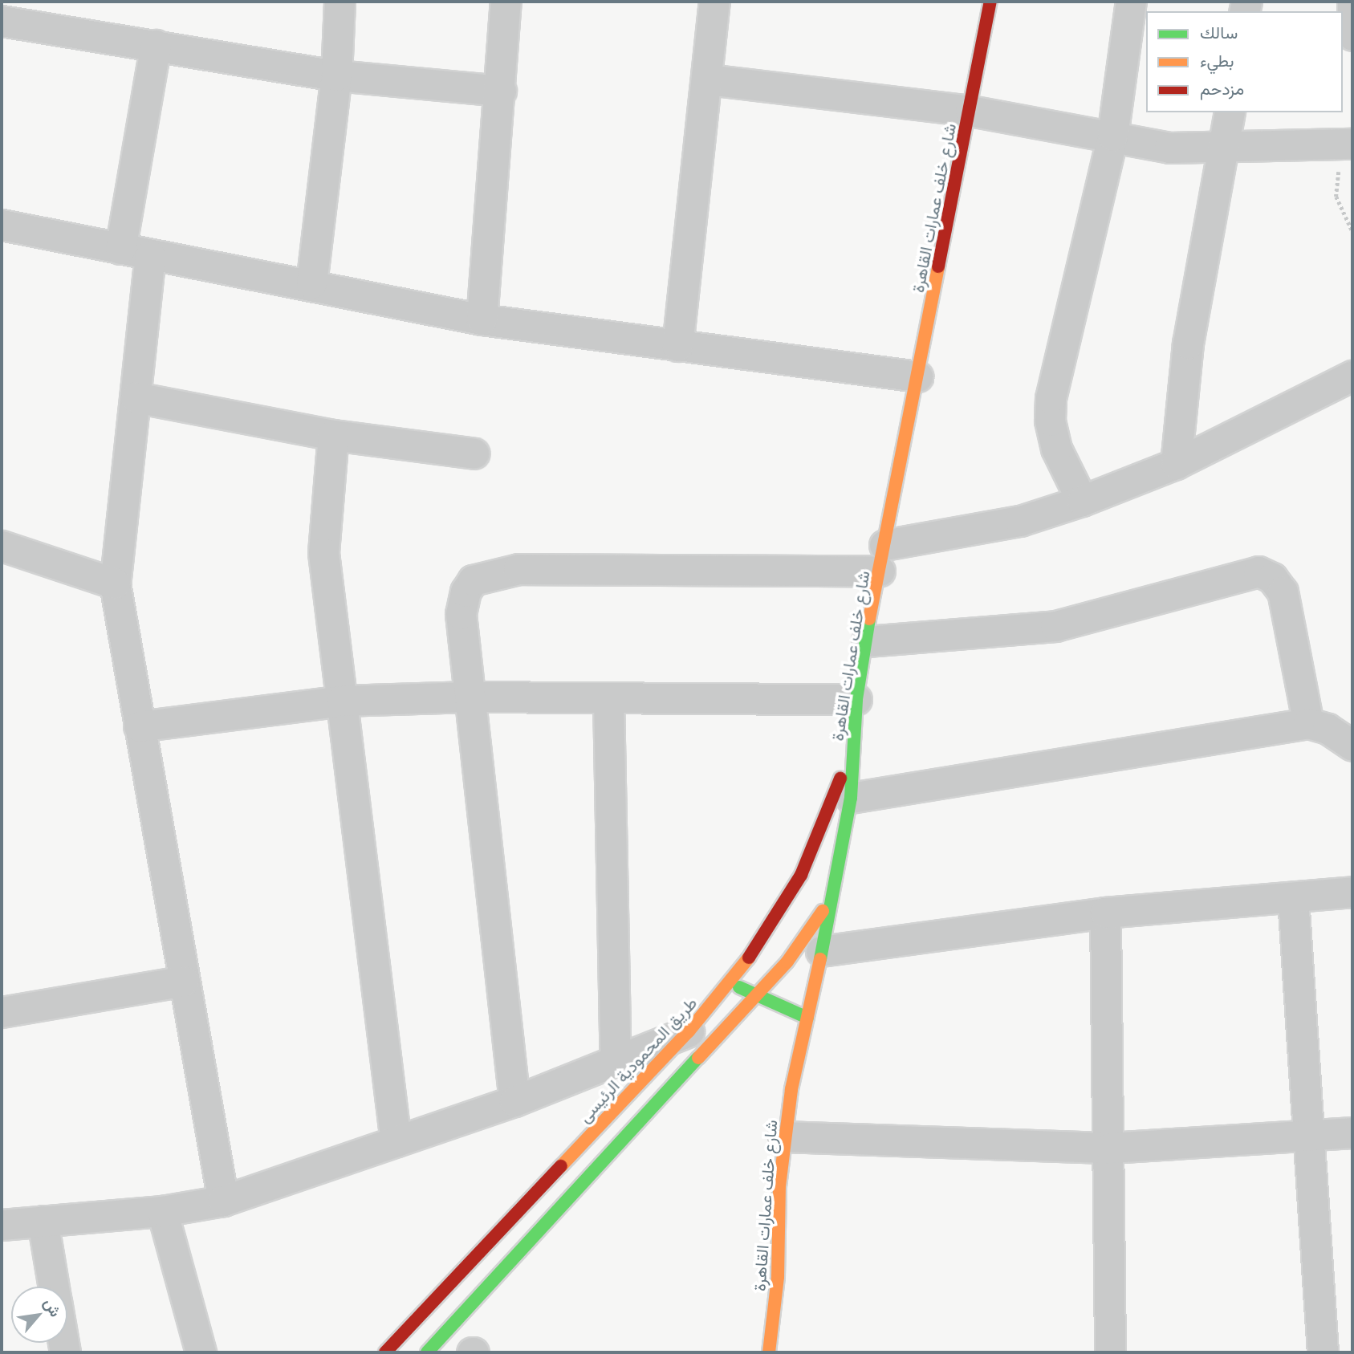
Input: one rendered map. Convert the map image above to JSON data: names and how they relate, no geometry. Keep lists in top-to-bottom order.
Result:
{
  "streets": {
    "street": ["شارع خلف عمارات القاهرة", "طريق المحمودية الرئيسى"]
  },
  "crossings": [
    ["شارع خلف عمارات القاهرة", "طريق المحمودية الرئيسى"]
  ],
  "legend": ["سالك", "بطيء", "مزدحم"],
  "north": "top right"
}
